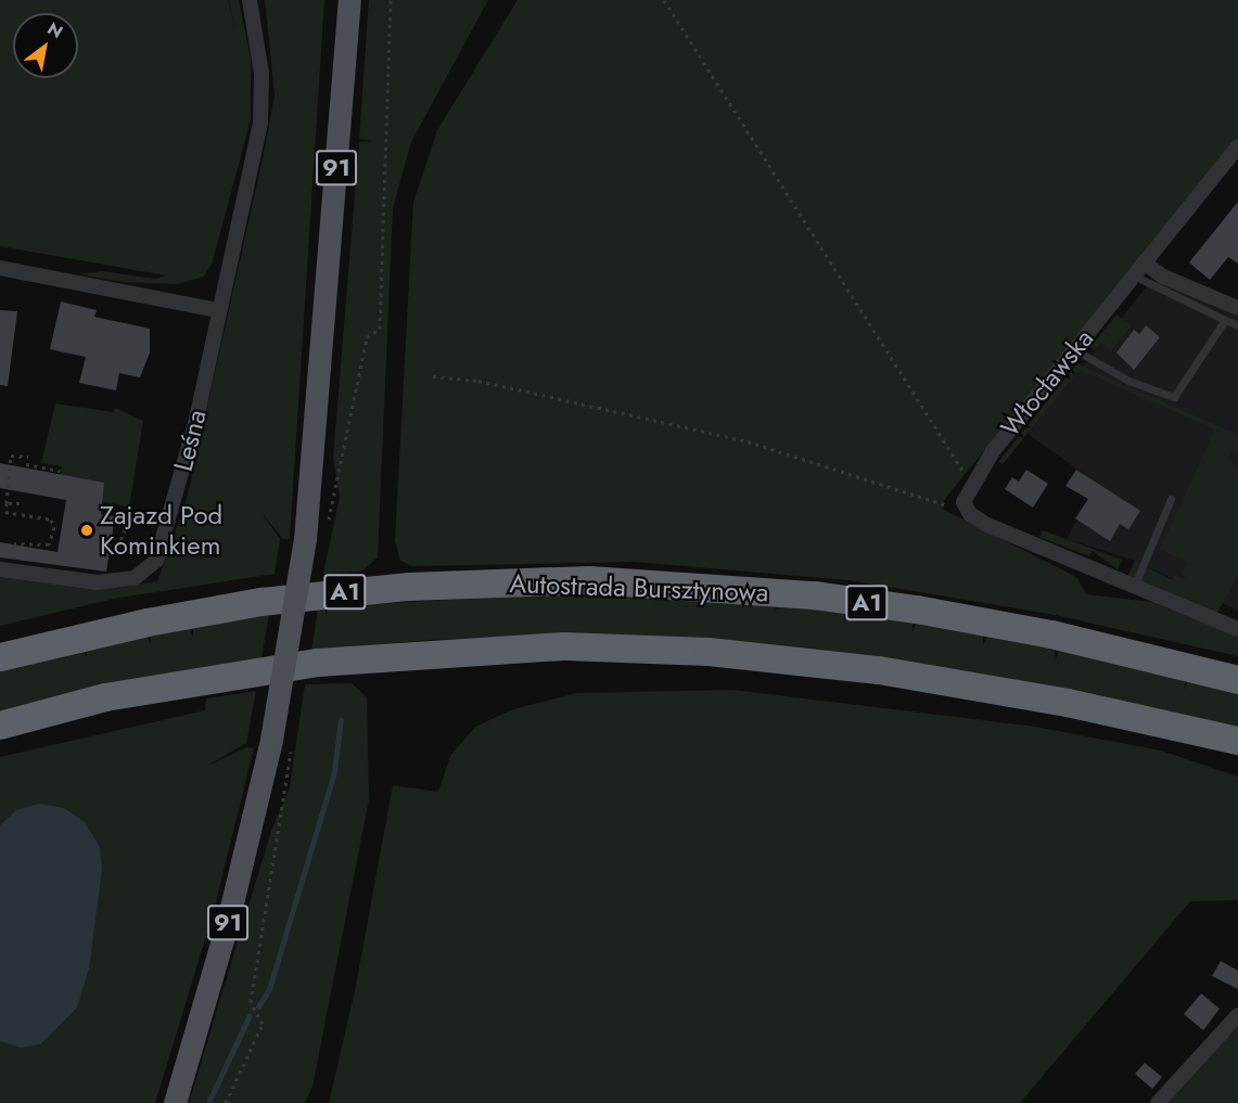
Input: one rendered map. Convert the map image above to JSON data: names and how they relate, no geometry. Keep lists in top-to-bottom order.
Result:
{
  "streets": {
    "highway": ["Autostrada Bursztynowa", "A1"],
    "main road": ["91"],
    "street": ["Włocławska", "Leśna"]
  },
  "places": ["Zajazd Pod Kominkiem"],
  "north": "top right"
}
